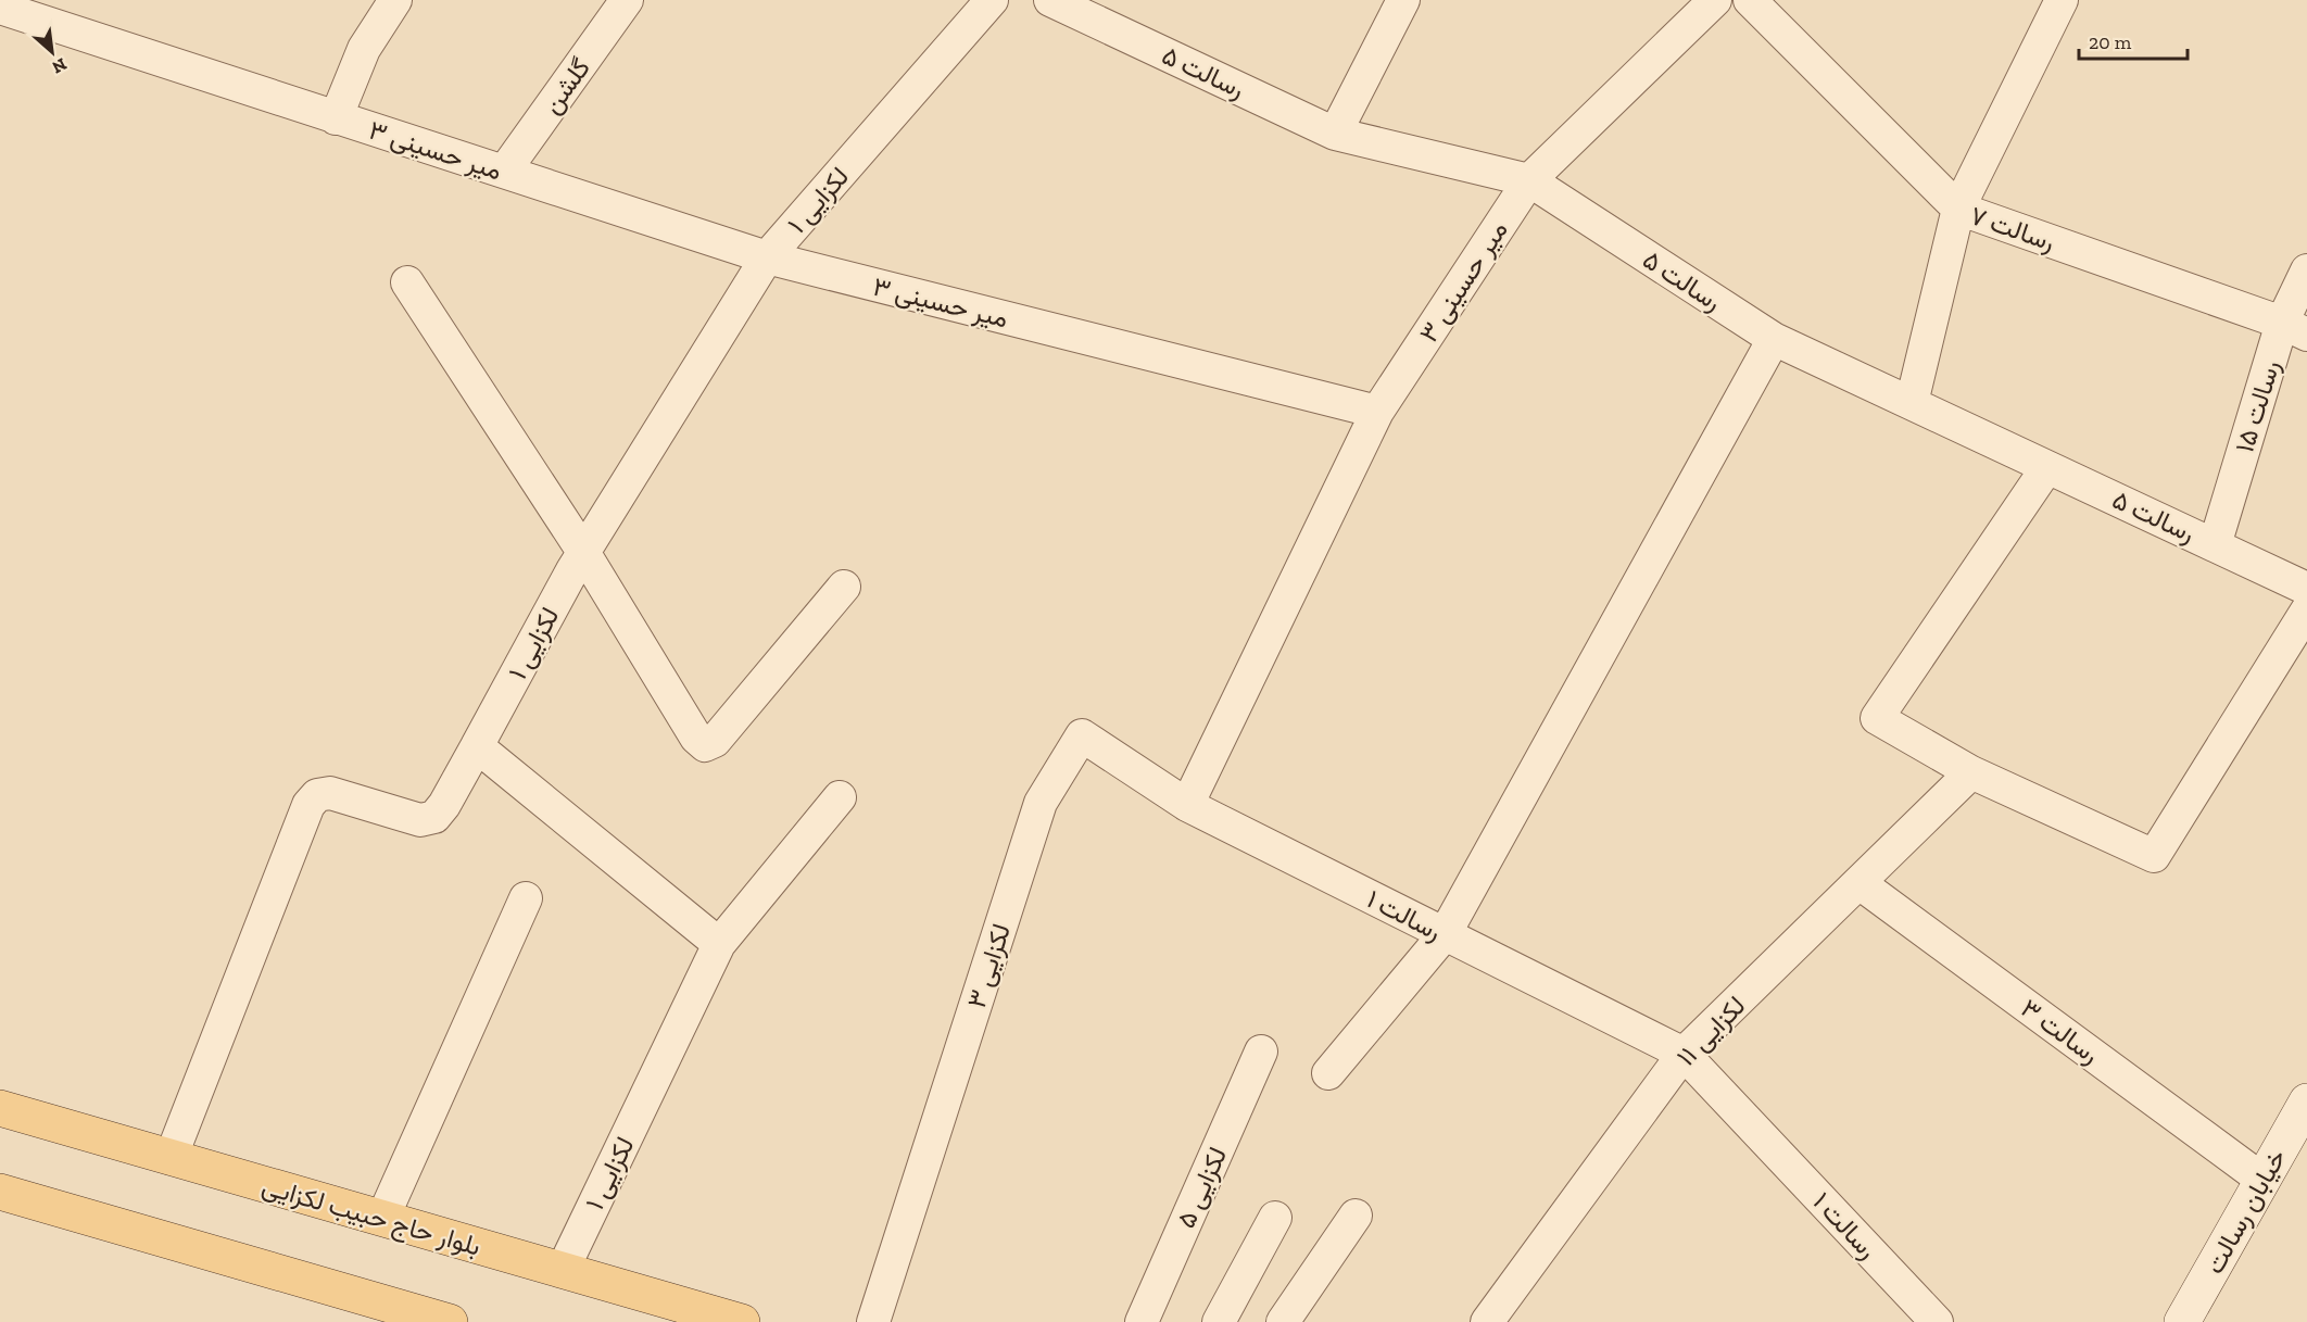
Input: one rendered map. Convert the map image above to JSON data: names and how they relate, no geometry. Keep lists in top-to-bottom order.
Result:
{
  "streets": {
    "main road": ["بلوار حاج حبیب لکزايی"],
    "street": [
      "رسالت ۵",
      "گلشن",
      "میر حسینی ۳",
      "لکزایی ۱",
      "رسالت ۷",
      "رسالت ۱۵",
      "رسالت ۱",
      "لکزایی ۳",
      "لکزایی ۱۱",
      "رسالت ۳",
      "لکزایی ۵",
      "خیابان رسالت"
    ]
  },
  "crossings": [
    ["رسالت ۵", "میر حسینی ۳"],
    ["رسالت ۵", "رسالت ۱۵"],
    ["گلشن", "میر حسینی ۳"],
    ["میر حسینی ۳", "لکزایی ۱"],
    ["لکزایی ۱", "بلوار حاج حبیب لکزايی"],
    ["رسالت ۷", "رسالت ۱۵"],
    ["رسالت ۱", "لکزایی ۳"],
    ["رسالت ۱", "لکزایی ۱۱"],
    ["لکزایی ۱۱", "رسالت ۳"],
    ["رسالت ۳", "خیابان رسالت"]
  ],
  "scale_bar": "20 m",
  "north": "bottom right"
}
